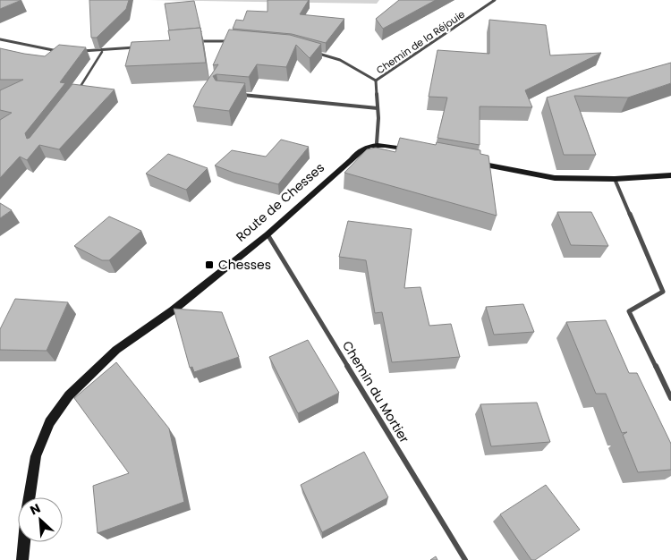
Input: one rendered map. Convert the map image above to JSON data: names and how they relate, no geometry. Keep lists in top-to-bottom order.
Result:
{
  "streets": {
    "main road": ["Route de Chesses"],
    "street": ["Chemin de la Réjouie", "Chemin du Mortier"]
  },
  "crossings": [
    ["Route de Chesses", "Chemin du Mortier"]
  ],
  "places": {
    "transit": ["Chesses"]
  },
  "north": "top left"
}
